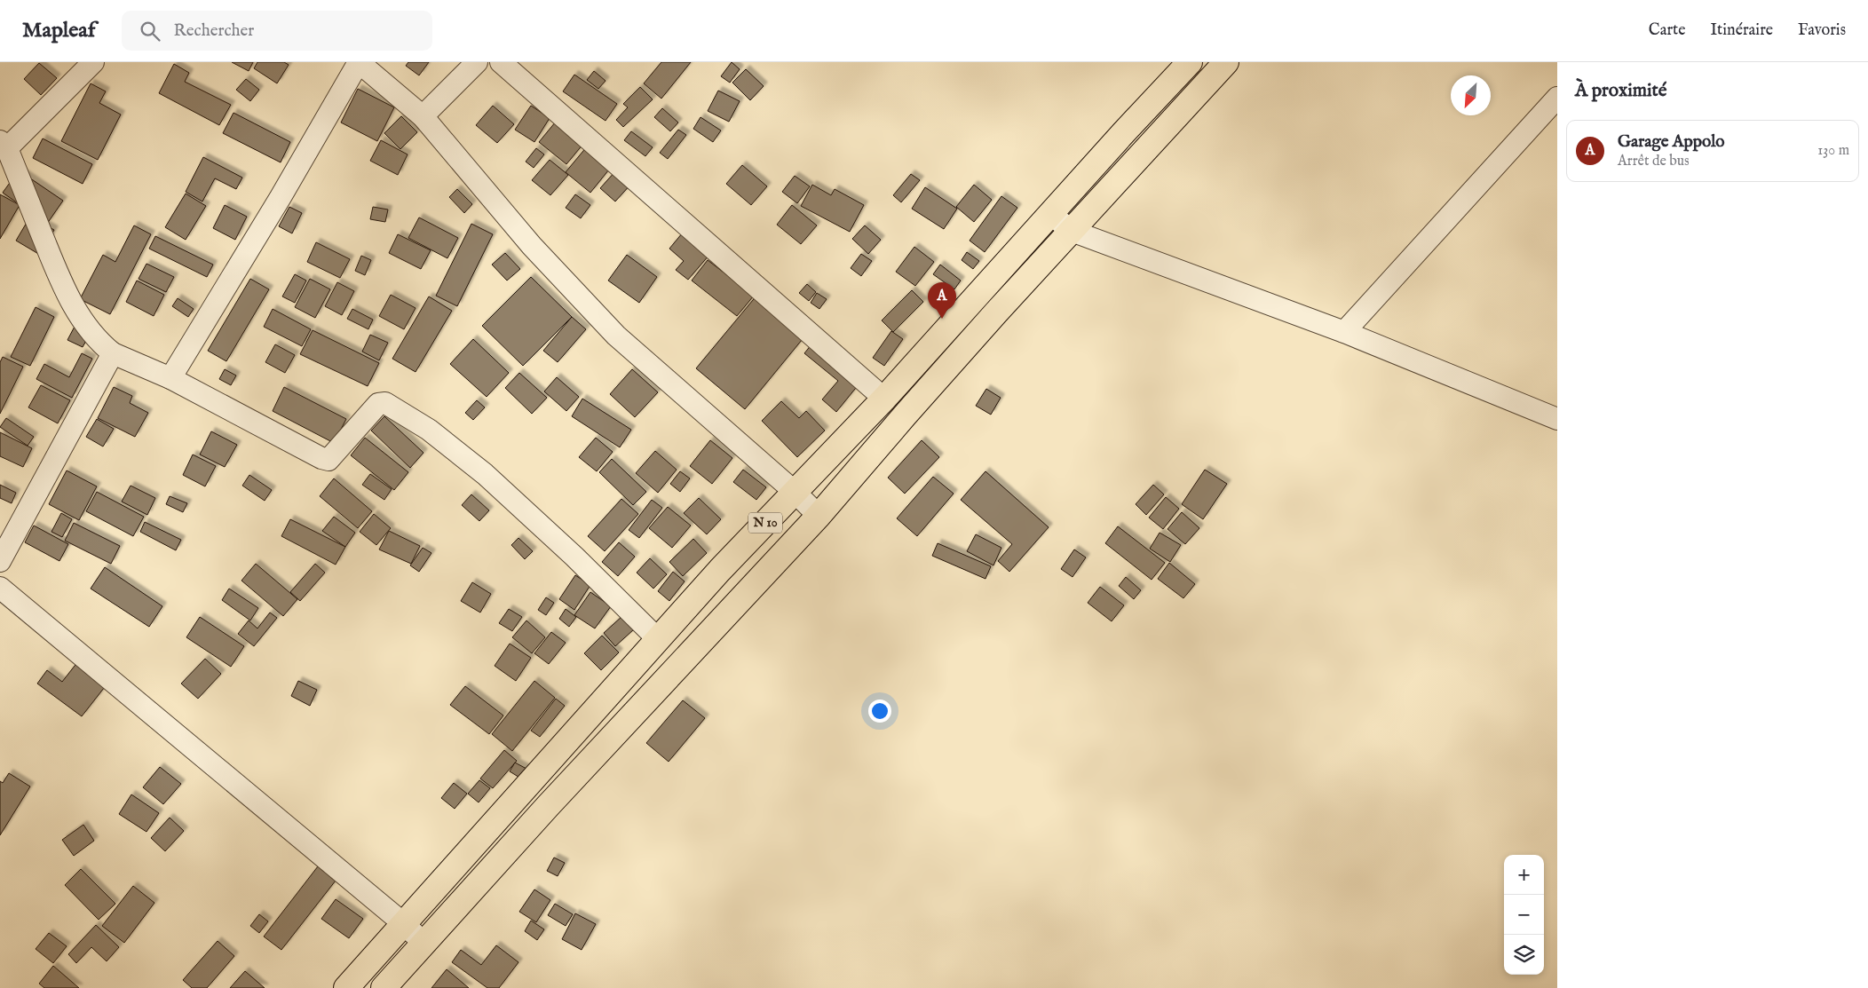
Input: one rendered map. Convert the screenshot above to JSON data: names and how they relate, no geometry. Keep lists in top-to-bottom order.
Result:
{
  "streets": {
    "main road": ["N 10"]
  },
  "north": "bottom left",
  "page": {
    "header": "Mapleaf",
    "search": "Rechercher",
    "nav": ["Carte", "Itinéraire", "Favoris"],
    "heading": "À proximité",
    "list": [
      {
        "mark": "A",
        "name": "Garage Appolo",
        "note": "Arrêt de bus",
        "value": "130 m"
      }
    ],
    "pins": "A",
    "map_buttons": ["+", "−"]
  }
}
